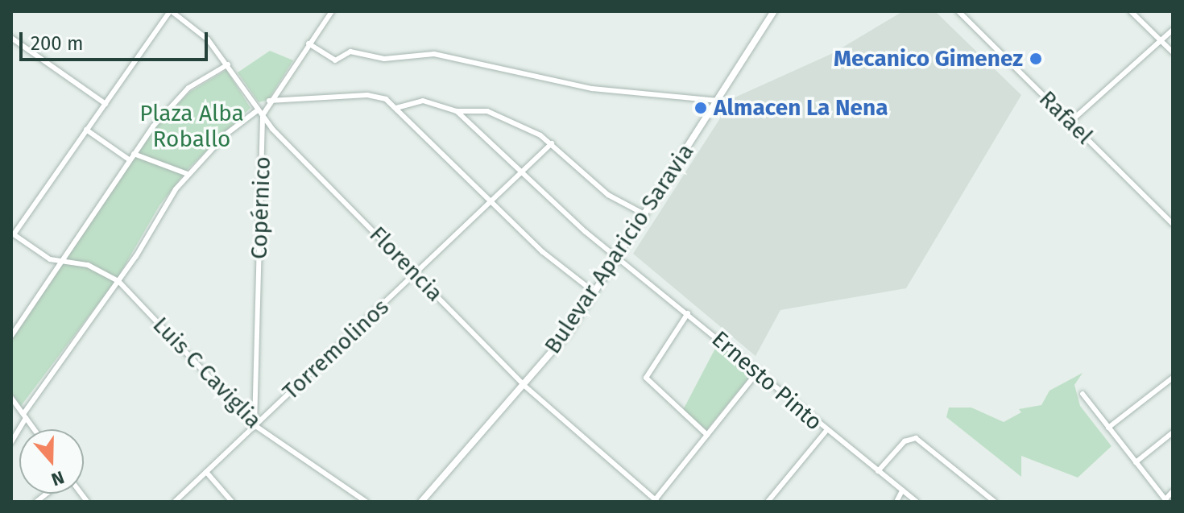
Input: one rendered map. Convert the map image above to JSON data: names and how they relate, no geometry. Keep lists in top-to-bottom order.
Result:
{
  "streets": {
    "street": [
      "Rafael",
      "Copérnico",
      "Bulevar Aparicio Saravia",
      "Florencia",
      "Torremolinos",
      "Luis C Caviglia",
      "Ernesto Pinto"
    ]
  },
  "crossings": [
    ["Copérnico", "Florencia"],
    ["Copérnico", "Torremolinos"],
    ["Copérnico", "Luis C Caviglia"],
    ["Bulevar Aparicio Saravia", "Florencia"],
    ["Bulevar Aparicio Saravia", "Ernesto Pinto"],
    ["Florencia", "Torremolinos"],
    ["Torremolinos", "Luis C Caviglia"],
    ["Torremolinos", "Ernesto Pinto"]
  ],
  "parks": ["Plaza Alba Roballo"],
  "places": ["Mecanico Gimenez", "Almacen La Nena"],
  "scale_bar": "200 m",
  "north": "bottom"
}
